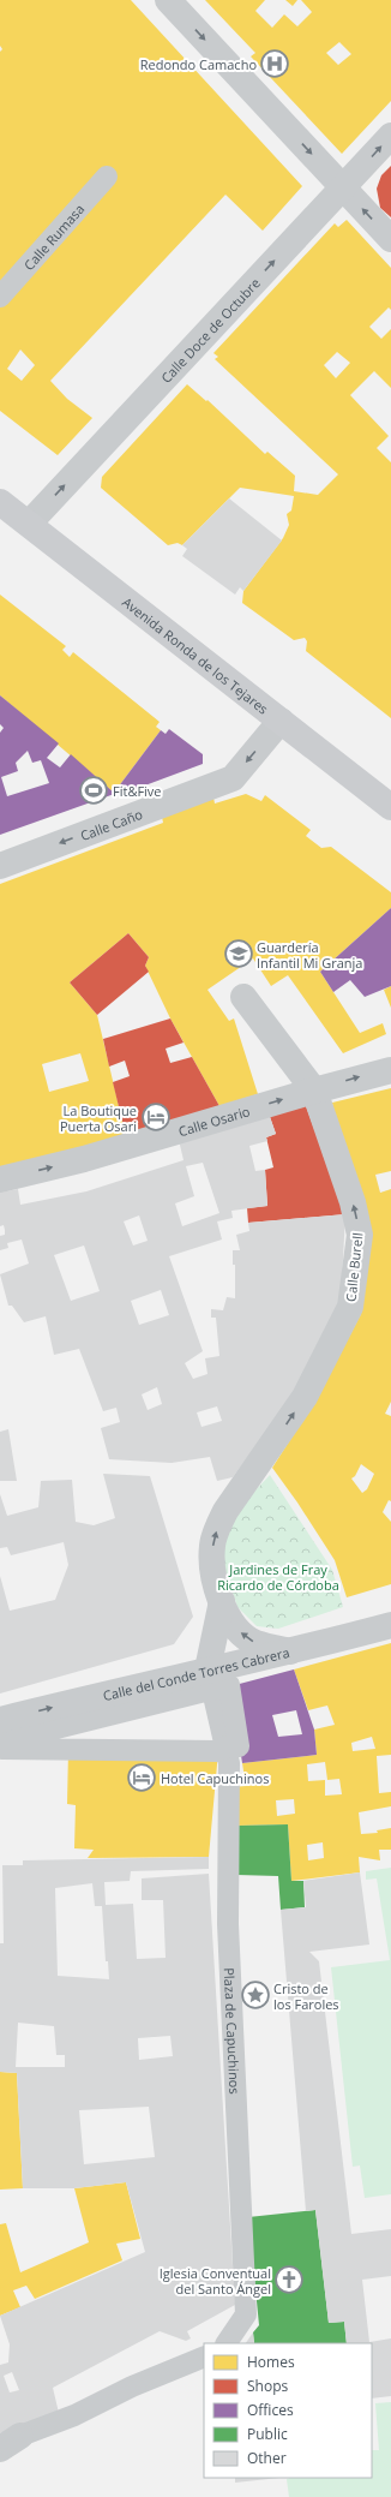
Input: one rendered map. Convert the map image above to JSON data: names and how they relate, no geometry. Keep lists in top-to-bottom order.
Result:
{
  "streets": {
    "main road": ["Avenida Ronda de los Tejares"],
    "street": [
      "Calle Rumasa",
      "Calle Doce de Octubre",
      "Calle Caño",
      "Calle Osario",
      "Calle Burell",
      "Calle del Conde Torres Cabrera",
      "Plaza de Capuchinos"
    ]
  },
  "crossings": [
    ["Calle Doce de Octubre", "Avenida Ronda de los Tejares"],
    ["Avenida Ronda de los Tejares", "Calle Caño"],
    ["Calle Osario", "Calle Burell"],
    ["Calle Burell", "Calle del Conde Torres Cabrera"]
  ],
  "one_way": [
    "Calle Doce de Octubre",
    "Calle Caño",
    "Calle Osario",
    "Calle Burell",
    "Calle del Conde Torres Cabrera"
  ],
  "parks": ["Jardines de Fray Ricardo de Córdoba"],
  "places": {
    "hospital": ["Redondo Camacho"],
    "sports": ["Fit&Five"],
    "school or university": ["Guardería Infantil Mi Granja"],
    "hotel": ["La Boutique Puerta Osari", "Hotel Capuchinos"],
    "place": ["Cristo de los Faroles"],
    "church": ["Iglesia Conventual del Santo Ángel"]
  },
  "legend": [
    "Homes",
    "Shops",
    "Offices",
    "Public",
    "Other"
  ]
}
